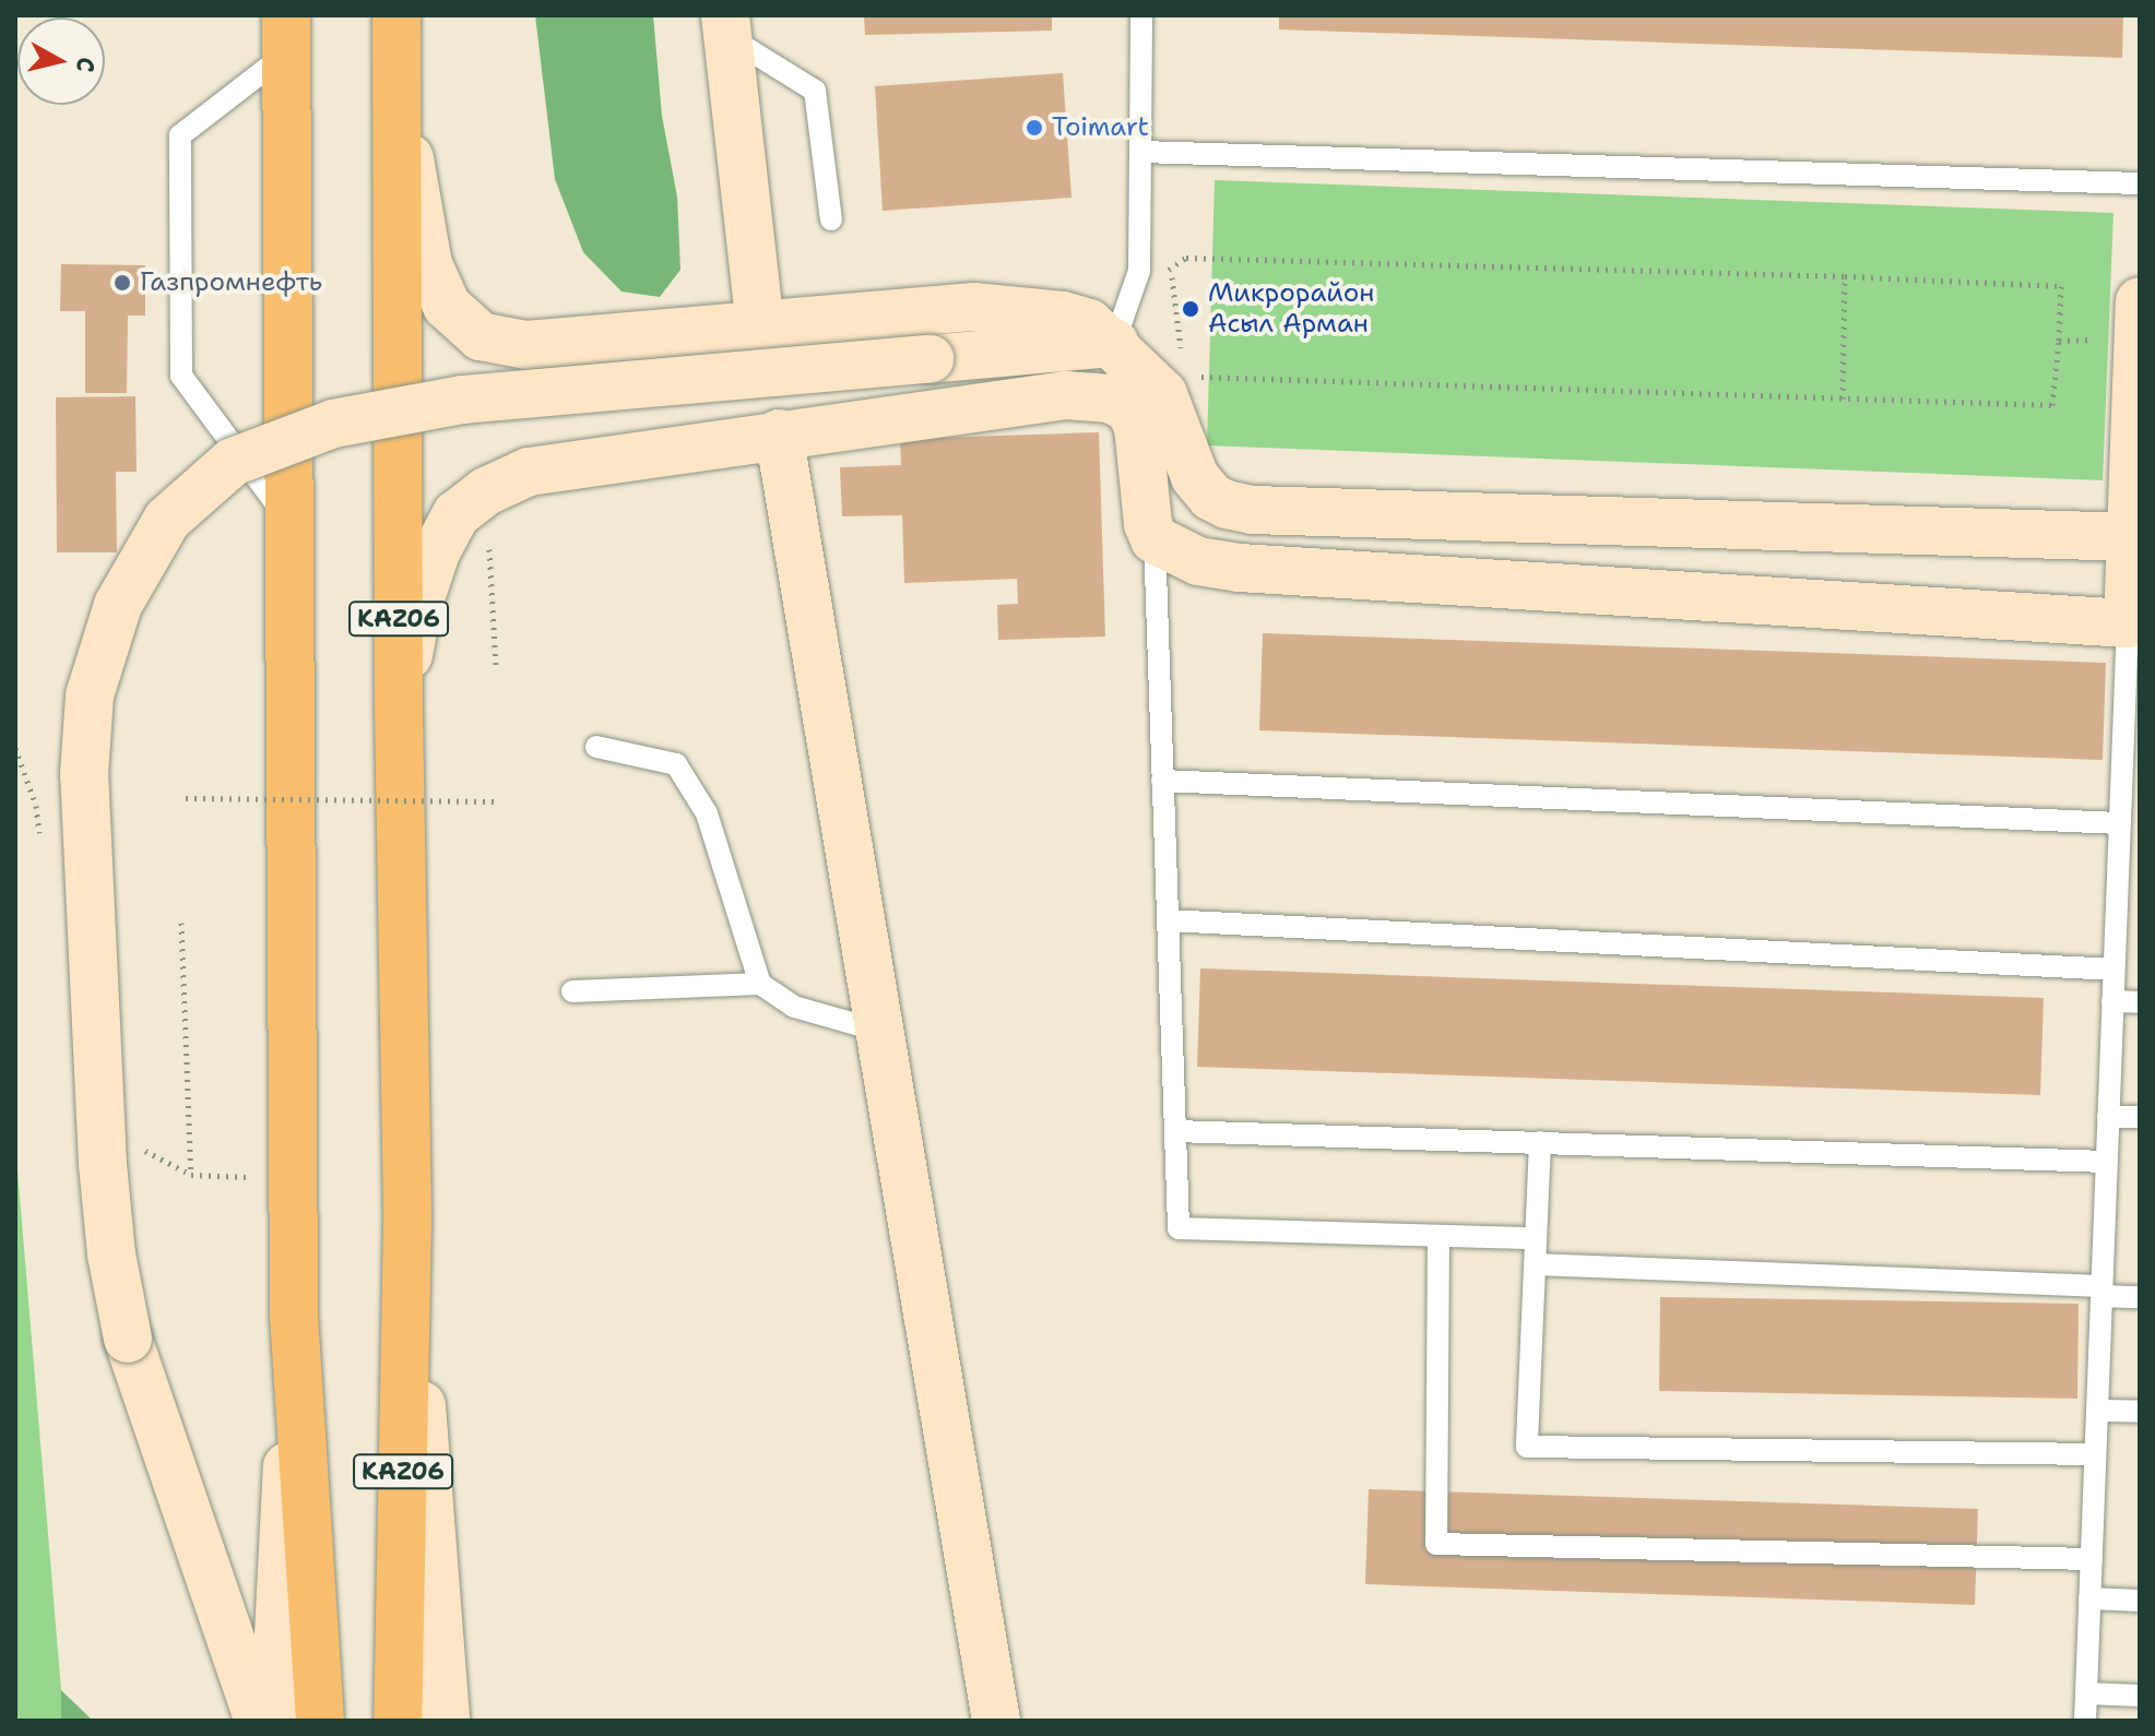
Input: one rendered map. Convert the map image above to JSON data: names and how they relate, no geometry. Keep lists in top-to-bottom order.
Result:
{
  "streets": {
    "highway": ["KАZ06"]
  },
  "places": ["Toimart", "Газпромнефть", "Микрорайон Асыл Арман"],
  "north": "right"
}
